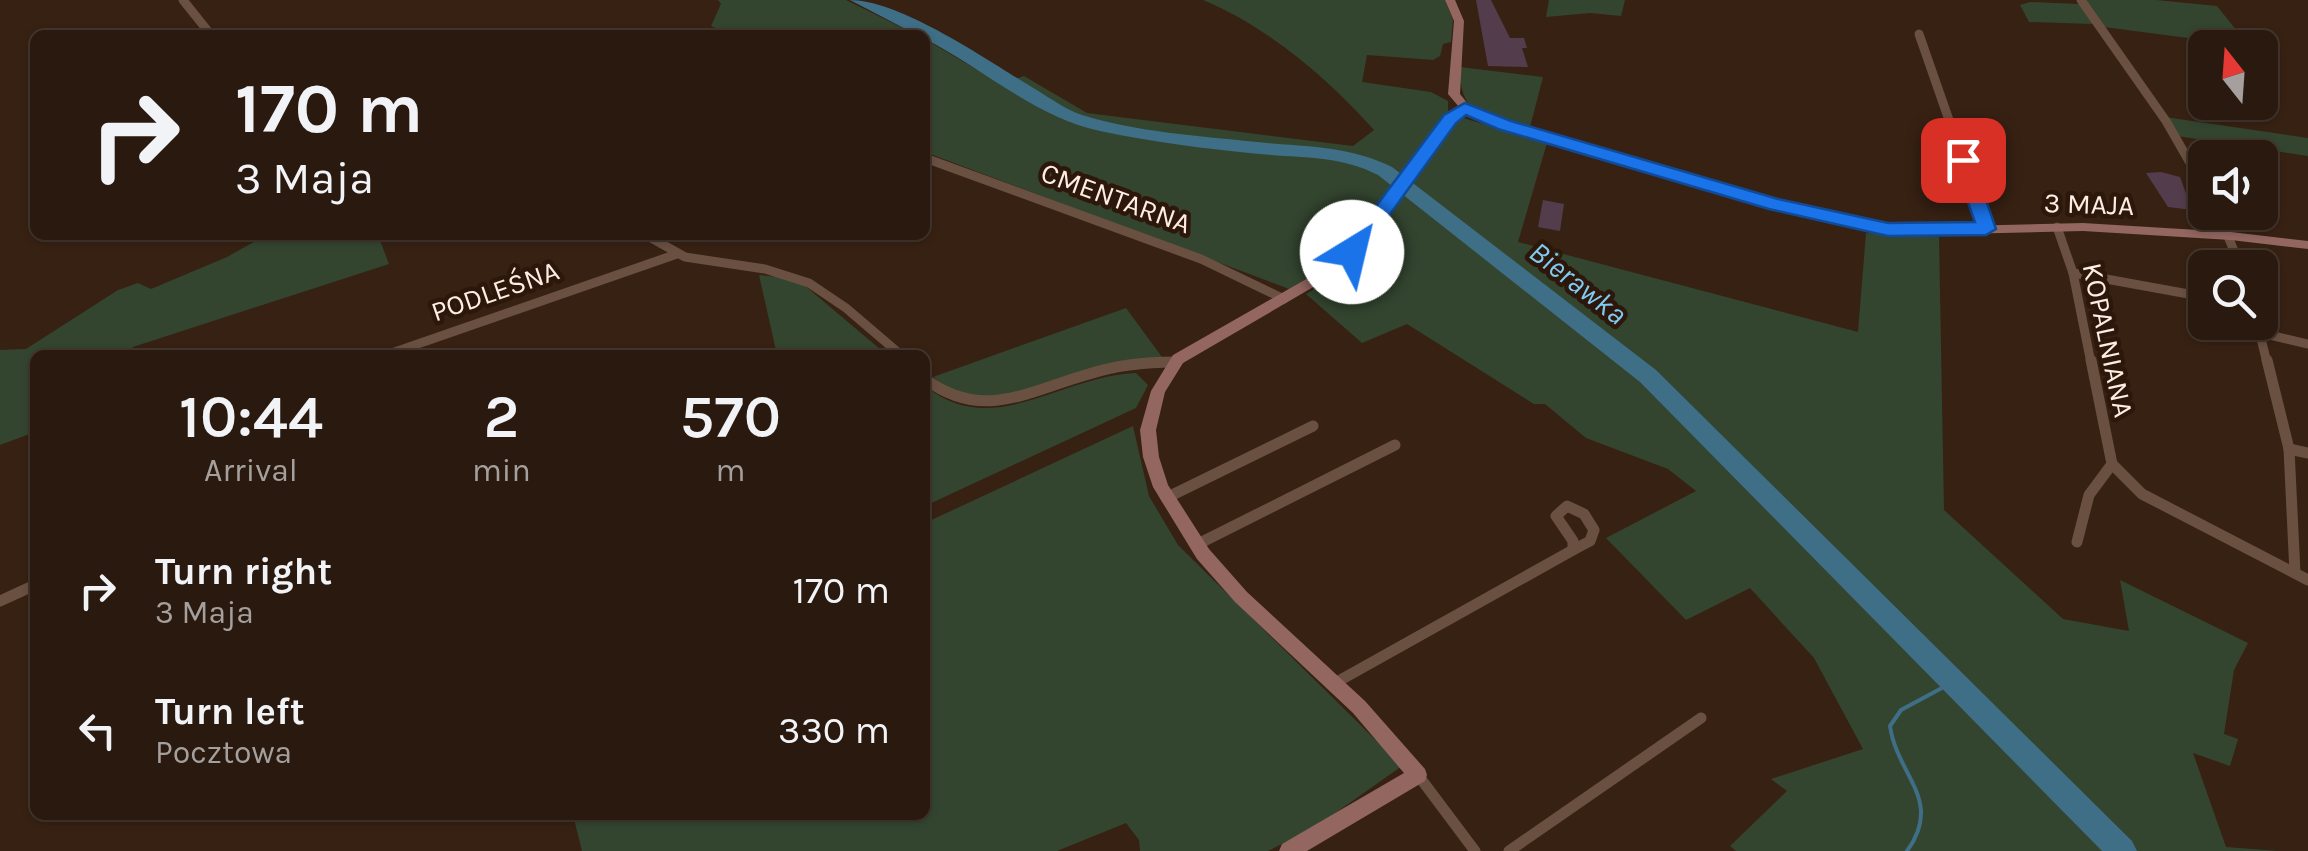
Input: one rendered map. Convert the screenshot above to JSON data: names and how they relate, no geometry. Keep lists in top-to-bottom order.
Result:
{
  "streets": {
    "street": [
      "CMENTARNA",
      "3 MAJA",
      "PODLEŚNA",
      "KOPALNIANA"
    ]
  },
  "crossings": [
    ["3 MAJA", "KOPALNIANA"]
  ],
  "water": ["Bierawka"],
  "north": "top",
  "page": {
    "turn": ["170 m", "3 Maja"],
    "eta": [
      "10:44",
      "Arrival",
      "2",
      "min",
      "570",
      "m"
    ],
    "list": [
      {
        "name": "Turn right",
        "note": "3 Maja",
        "value": "170 m"
      },
      {
        "name": "Turn left",
        "note": "Pocztowa",
        "value": "330 m"
      }
    ]
  }
}
